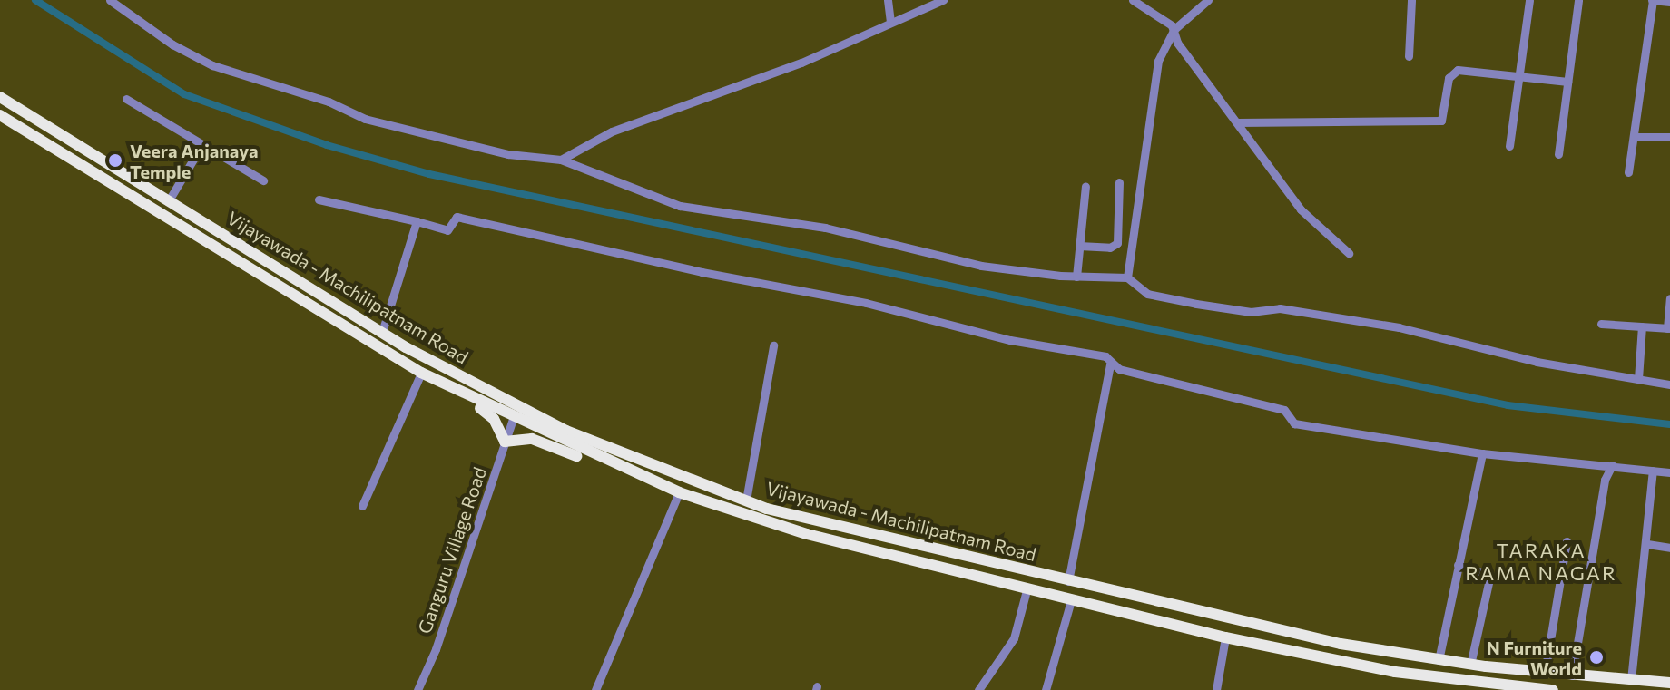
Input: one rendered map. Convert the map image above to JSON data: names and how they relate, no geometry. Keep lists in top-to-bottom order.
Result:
{
  "streets": {
    "highway": ["Vijayawada - Machilipatnam Road"],
    "street": ["Ganguru Village Road"]
  },
  "crossings": [
    ["Vijayawada - Machilipatnam Road", "Ganguru Village Road"]
  ],
  "districts": ["TARAKA RAMA NAGAR"],
  "places": ["Veera Anjanaya Temple", "N Furniture World"]
}
